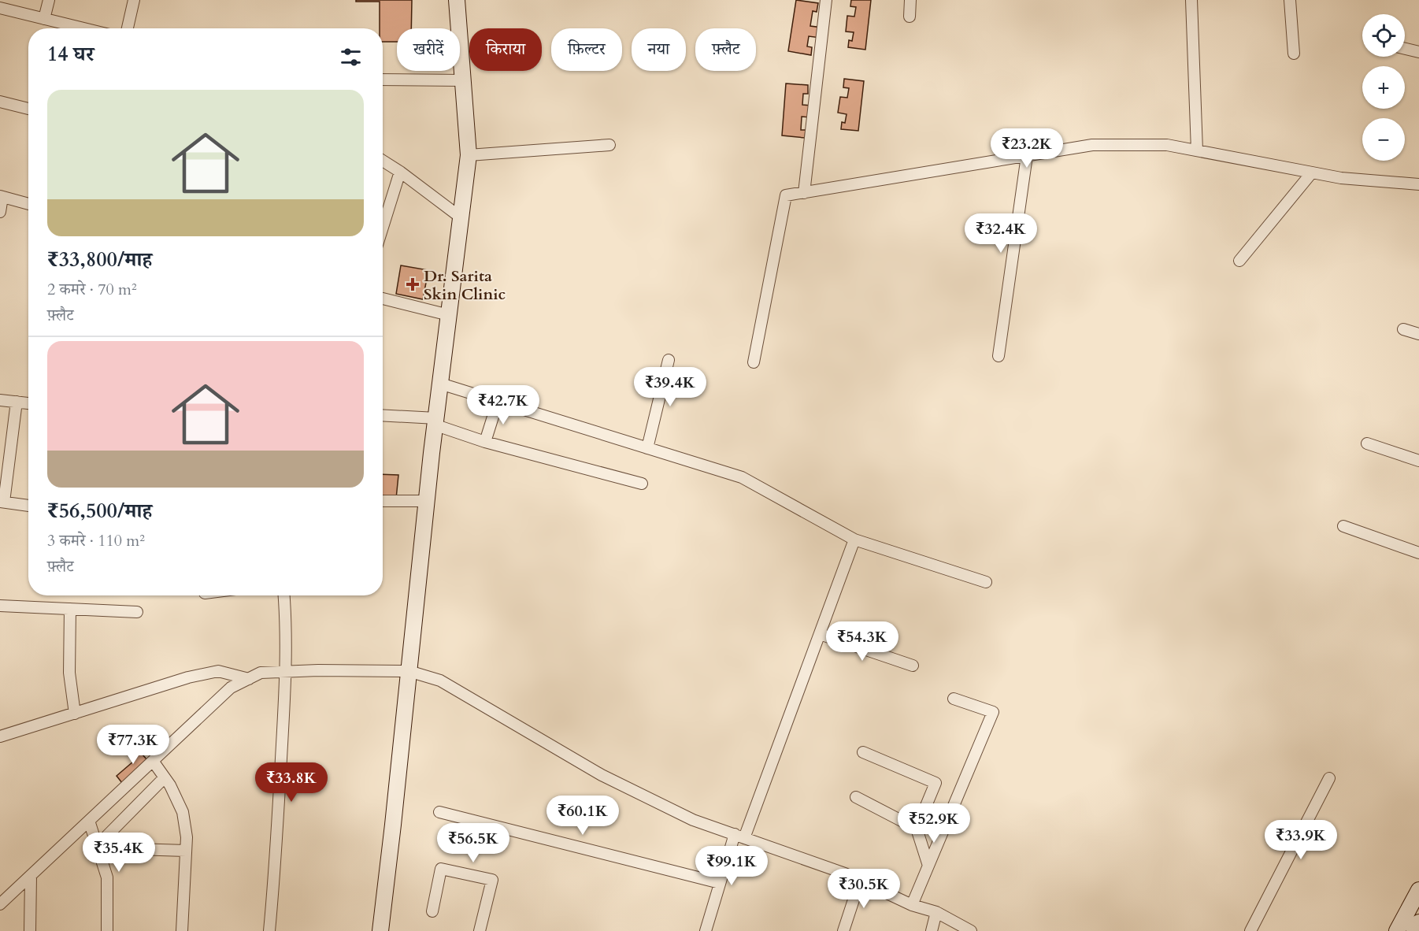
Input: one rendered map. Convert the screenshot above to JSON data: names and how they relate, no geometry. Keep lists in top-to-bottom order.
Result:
{
  "places": {
    "health": ["Dr. Sarita Skin Clinic"]
  },
  "page": {
    "map_buttons": ["+", "−"],
    "chip": [
      "खरीदें",
      "किराया",
      "फ़िल्टर",
      "नया",
      "फ़्लैट"
    ],
    "heading": "14 घर",
    "list": [
      {
        "name": "₹33,800/माह",
        "note": "2 कमरे · 70 m² · फ़्लैट"
      },
      {
        "name": "₹56,500/माह",
        "note": "3 कमरे · 110 m² · फ़्लैट"
      }
    ],
    "price": [
      "₹23.2K",
      "₹32.4K",
      "₹39.4K",
      "₹42.7K",
      "₹54.3K",
      "₹77.3K",
      "₹33.8K",
      "₹60.1K",
      "₹52.9K",
      "₹33.9K",
      "₹56.5K",
      "₹35.4K",
      "₹99.1K",
      "₹30.5K"
    ]
  }
}
